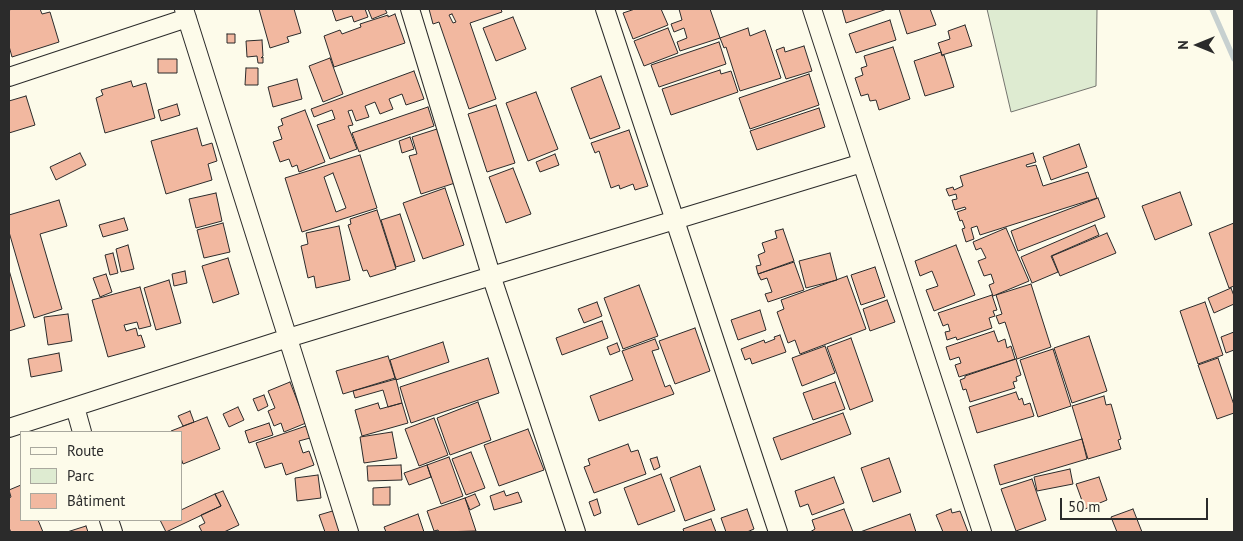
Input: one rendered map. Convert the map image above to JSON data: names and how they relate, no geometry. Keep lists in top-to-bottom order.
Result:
{
  "legend": ["Route", "Parc", "Bâtiment"],
  "scale_bar": "50 m",
  "north": "left"
}
